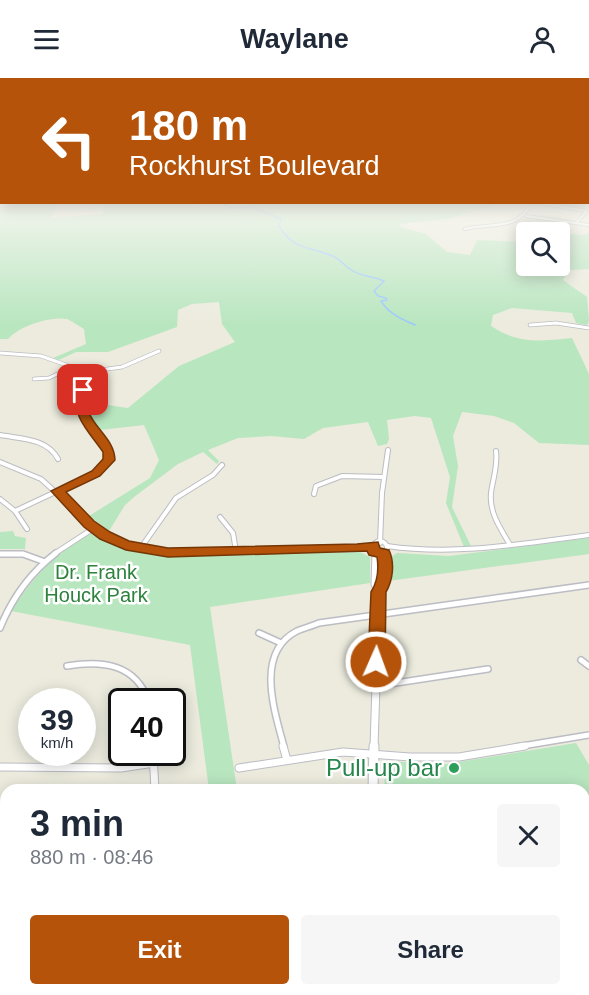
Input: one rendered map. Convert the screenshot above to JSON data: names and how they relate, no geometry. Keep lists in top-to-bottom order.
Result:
{
  "parks": ["Dr. Frank Houck Park"],
  "places": ["Pull-up bar"],
  "page": {
    "header": "Waylane",
    "turn": ["180 m", "Rockhurst Boulevard"],
    "speed": "39 km/h",
    "limit": "40",
    "heading": ["3 min", "880 m · 08:46"],
    "buttons": ["Exit", "Share"]
  }
}
